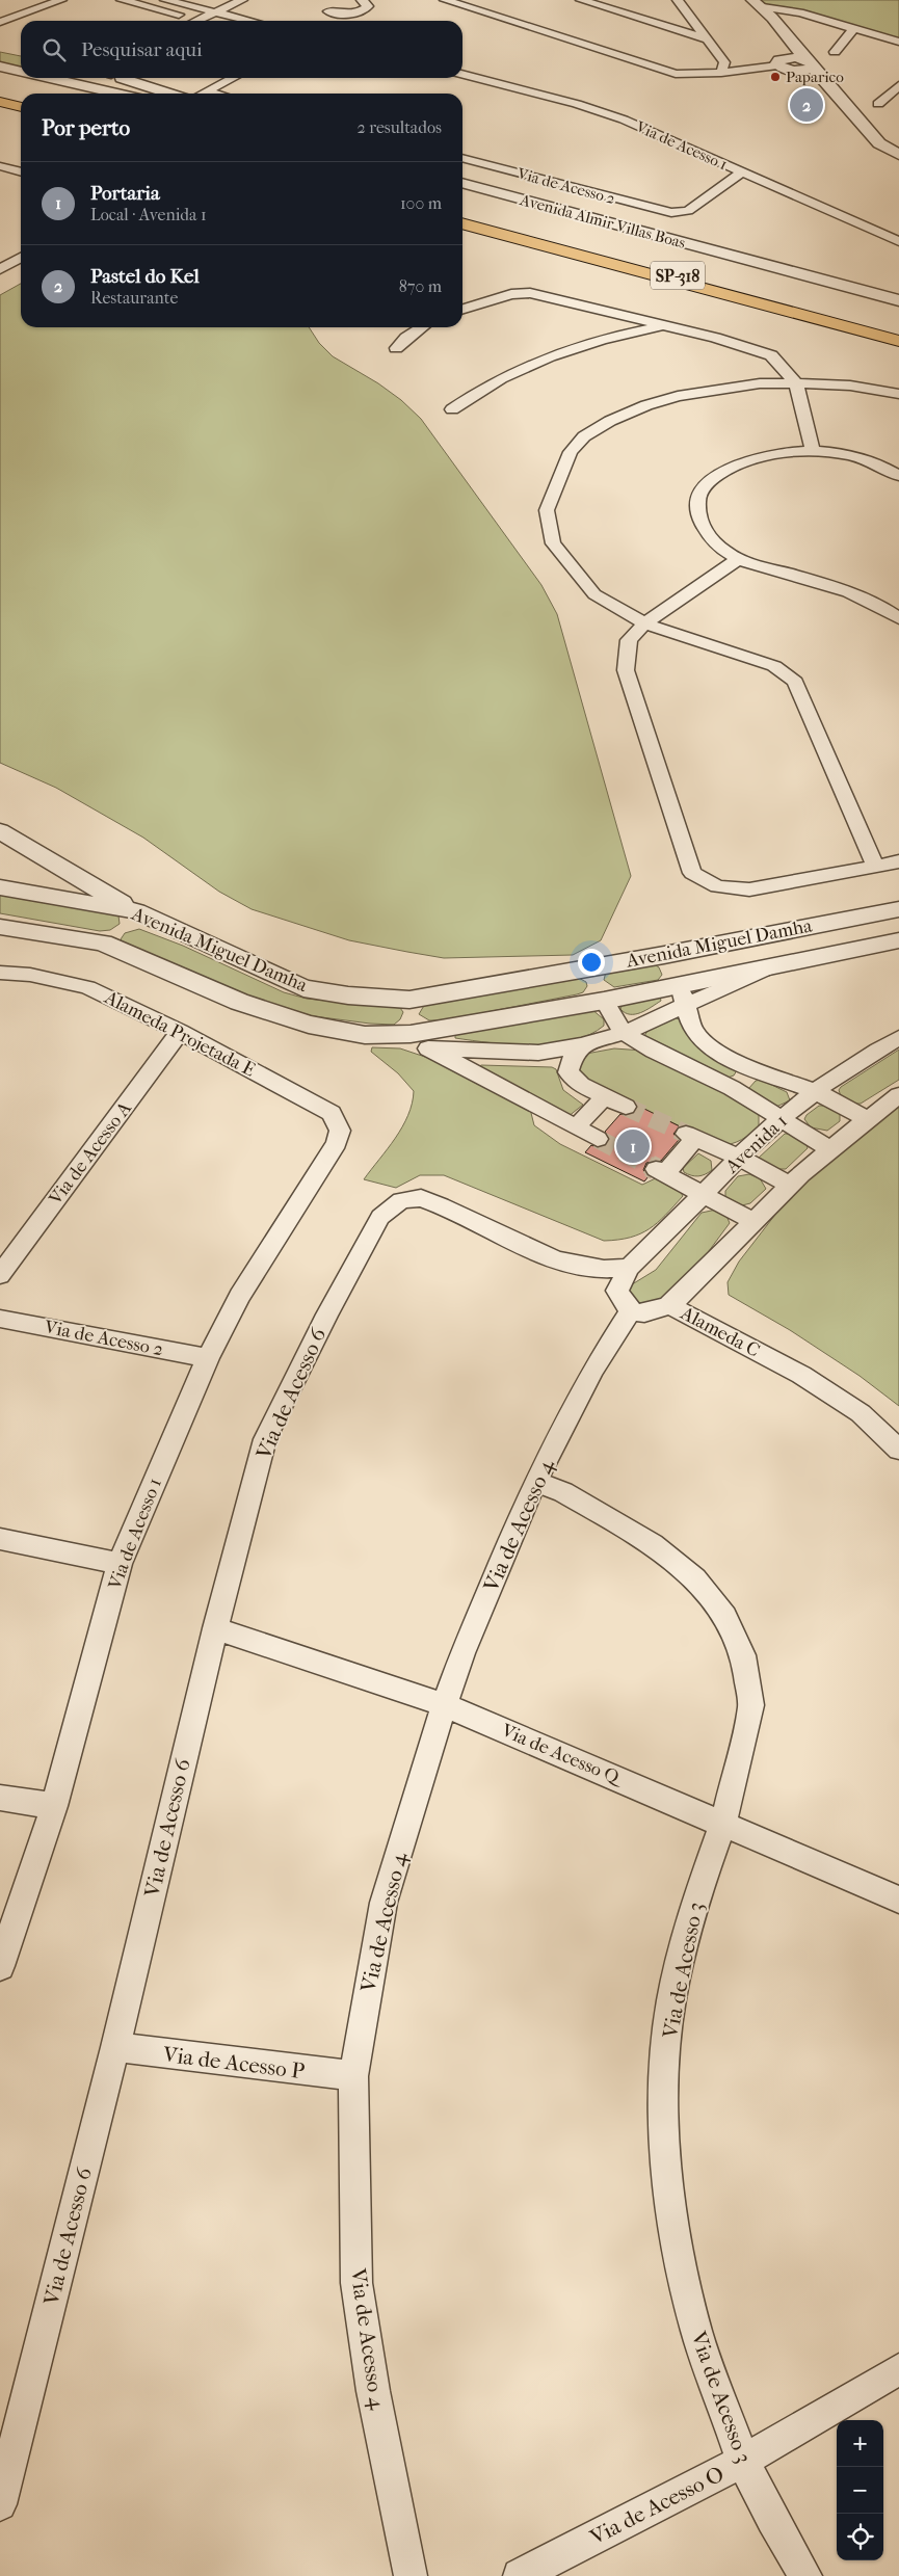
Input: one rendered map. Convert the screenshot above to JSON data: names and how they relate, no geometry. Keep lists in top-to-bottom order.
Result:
{
  "streets": {
    "highway": ["SP-318"],
    "street": [
      "Via de Acesso 1",
      "Via de Acesso 2",
      "Avenida Almir Villas Boas",
      "Avenida Miguel Damha",
      "Alameda Projetada E",
      "Avenida 1",
      "Via de Acesso A",
      "Alameda C",
      "Via de Acesso 6",
      "Via de Acesso 4",
      "Via de Acesso Q",
      "Via de Acesso 3",
      "Via de Acesso P",
      "Via de Acesso O"
    ]
  },
  "crossings": [
    ["Via de Acesso 1", "Via de Acesso 2"],
    ["Via de Acesso 1", "Alameda Projetada E"],
    ["Alameda Projetada E", "Via de Acesso A"],
    ["Avenida 1", "Via de Acesso 6"],
    ["Alameda C", "Via de Acesso 4"],
    ["Via de Acesso 6", "Via de Acesso Q"],
    ["Via de Acesso 6", "Via de Acesso P"],
    ["Via de Acesso 4", "Via de Acesso Q"],
    ["Via de Acesso 4", "Via de Acesso 3"],
    ["Via de Acesso 4", "Via de Acesso P"],
    ["Via de Acesso Q", "Via de Acesso 3"],
    ["Via de Acesso 3", "Via de Acesso O"]
  ],
  "places": ["Paparico"],
  "page": {
    "search": "Pesquisar aqui",
    "pins": ["2", "1"],
    "heading": ["Por perto", "2 resultados"],
    "list": [
      {
        "mark": "1",
        "name": "Portaria",
        "note": "Local · Avenida 1",
        "value": "100 m"
      },
      {
        "mark": "2",
        "name": "Pastel do Kel",
        "note": "Restaurante",
        "value": "870 m"
      }
    ],
    "map_buttons": ["+", "−"]
  }
}
